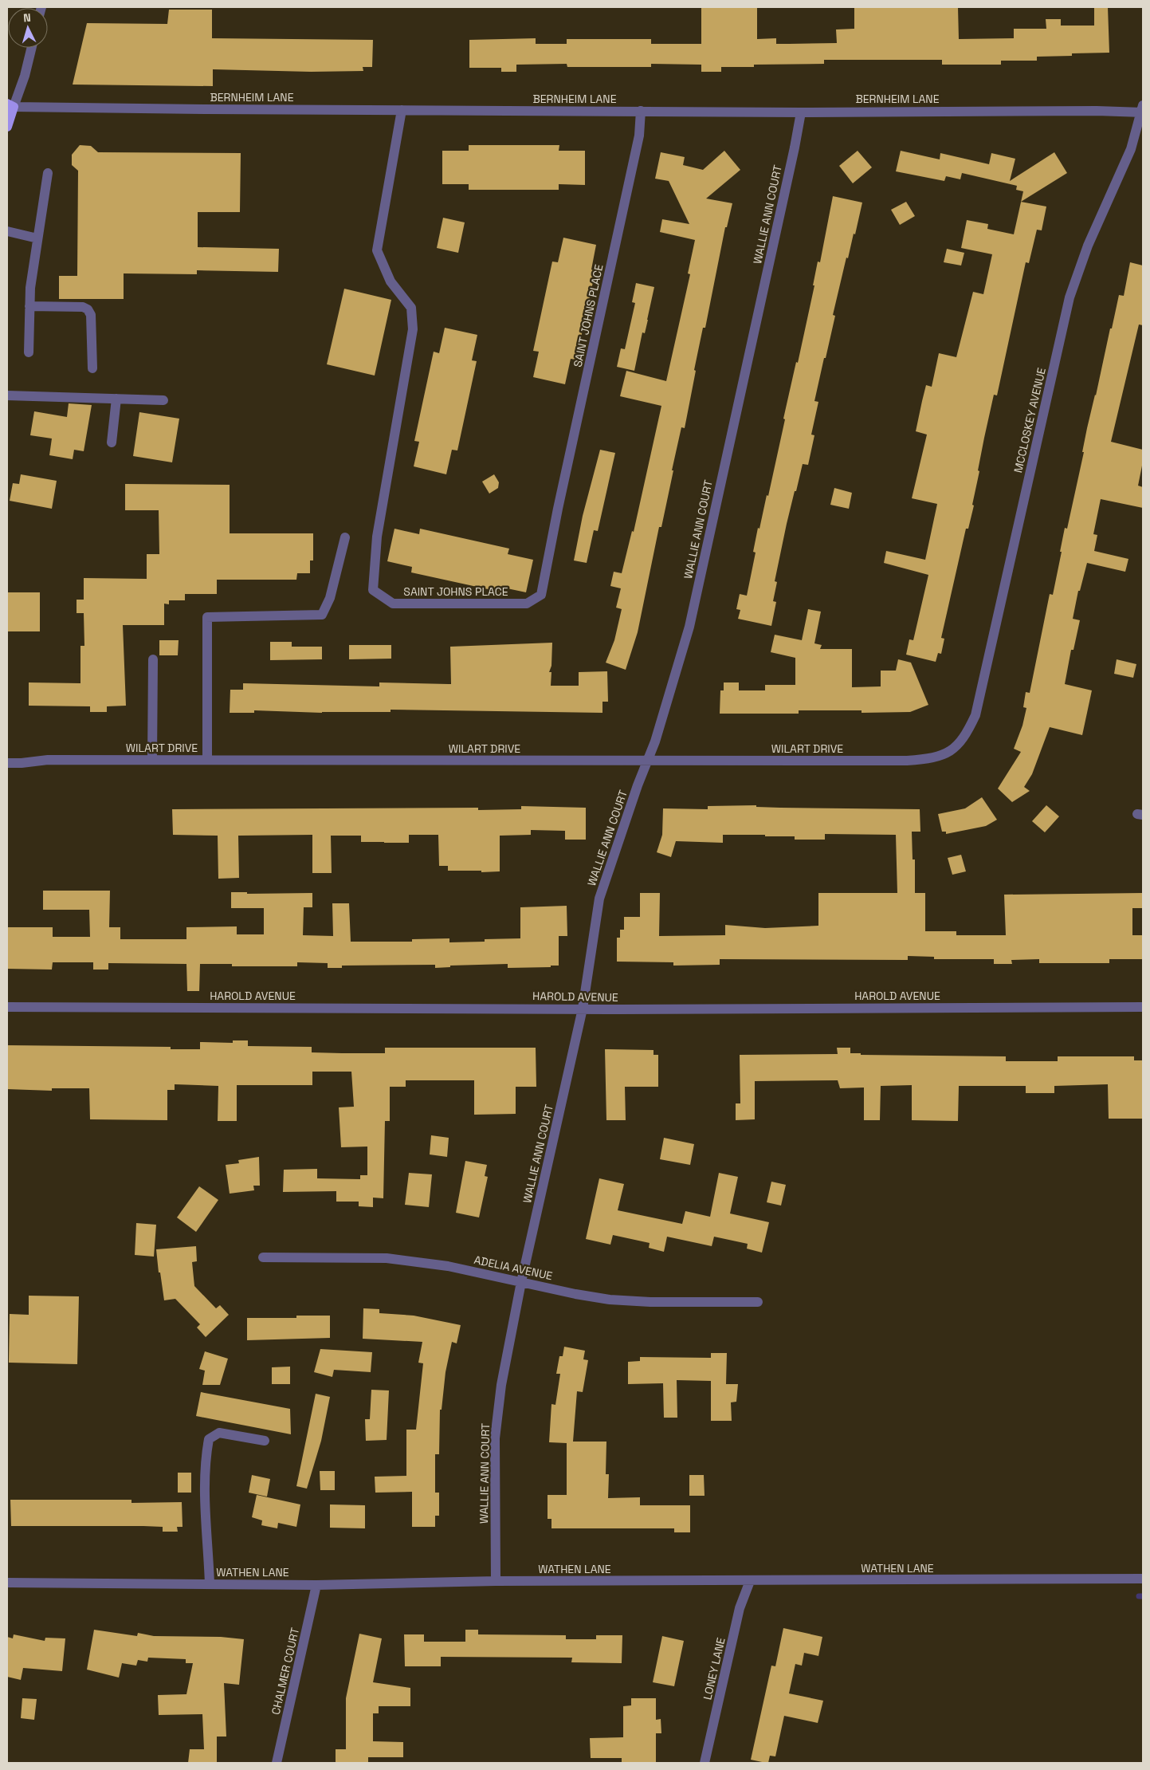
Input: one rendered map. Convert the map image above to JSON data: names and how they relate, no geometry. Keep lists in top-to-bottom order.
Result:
{
  "streets": {
    "street": [
      "BERNHEIM LANE",
      "WALLIE ANN COURT",
      "SAINT JOHNS PLACE",
      "MCCLOSKEY AVENUE",
      "WILART DRIVE",
      "HAROLD AVENUE",
      "ADELIA AVENUE",
      "WATHEN LANE",
      "LONEY LANE",
      "CHALMER COURT"
    ]
  },
  "crossings": [
    ["BERNHEIM LANE", "WALLIE ANN COURT"],
    ["BERNHEIM LANE", "SAINT JOHNS PLACE"],
    ["BERNHEIM LANE", "MCCLOSKEY AVENUE"],
    ["WALLIE ANN COURT", "WILART DRIVE"],
    ["WALLIE ANN COURT", "HAROLD AVENUE"],
    ["WALLIE ANN COURT", "ADELIA AVENUE"],
    ["WALLIE ANN COURT", "WATHEN LANE"],
    ["MCCLOSKEY AVENUE", "WILART DRIVE"],
    ["WATHEN LANE", "LONEY LANE"],
    ["WATHEN LANE", "CHALMER COURT"]
  ],
  "north": "top"
}
